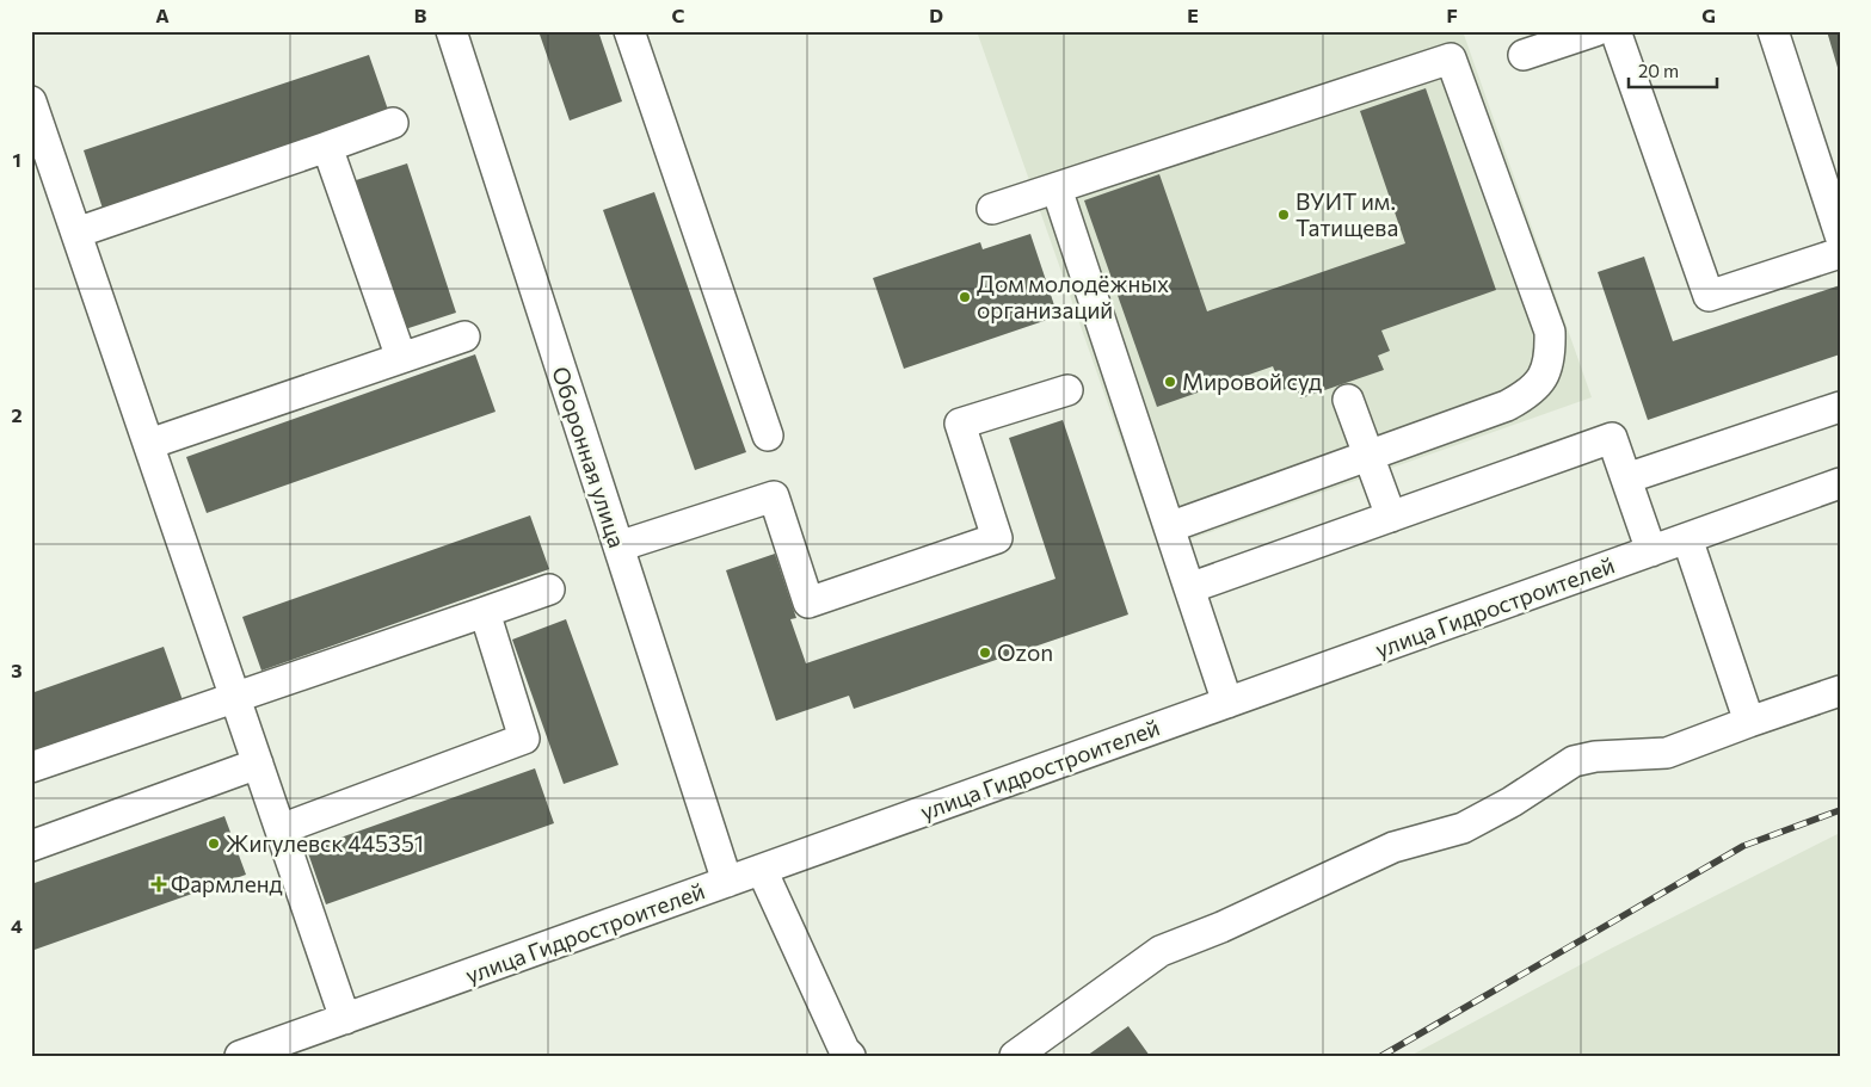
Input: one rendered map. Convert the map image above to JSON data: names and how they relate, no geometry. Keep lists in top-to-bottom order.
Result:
{
  "streets": {
    "street": ["Оборонная улица", "улица Гидростроителей"]
  },
  "crossings": [
    ["Оборонная улица", "улица Гидростроителей"]
  ],
  "places": {
    "other": [
      "ВУИТ им. Татищева",
      "Дом молодёжных организаций",
      "Мировой суд",
      "Ozon",
      "Жигулевск 445351"
    ],
    "health": ["Фармленд"]
  },
  "scale_bar": "20 m",
  "grid": {
    "columns": [
      "A",
      "B",
      "C",
      "D",
      "E",
      "F",
      "G"
    ],
    "rows": [
      "1",
      "2",
      "3",
      "4"
    ]
  }
}
